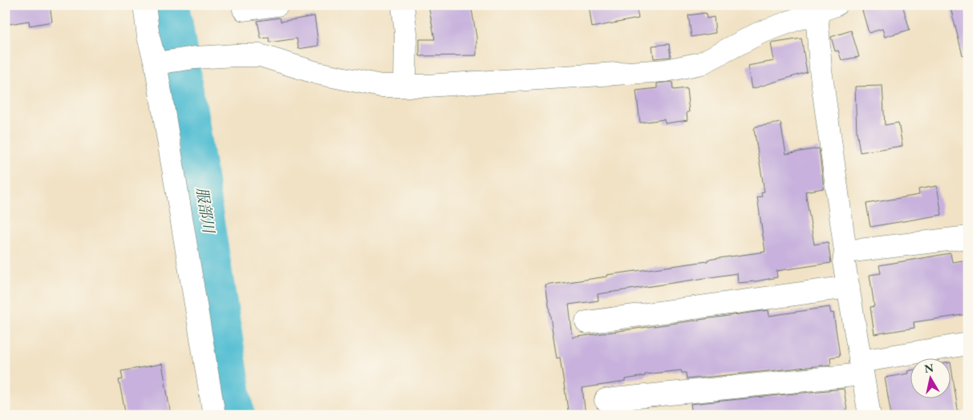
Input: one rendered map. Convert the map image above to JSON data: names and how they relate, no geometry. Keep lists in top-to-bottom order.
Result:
{
  "water": ["服部川"],
  "north": "top"
}
